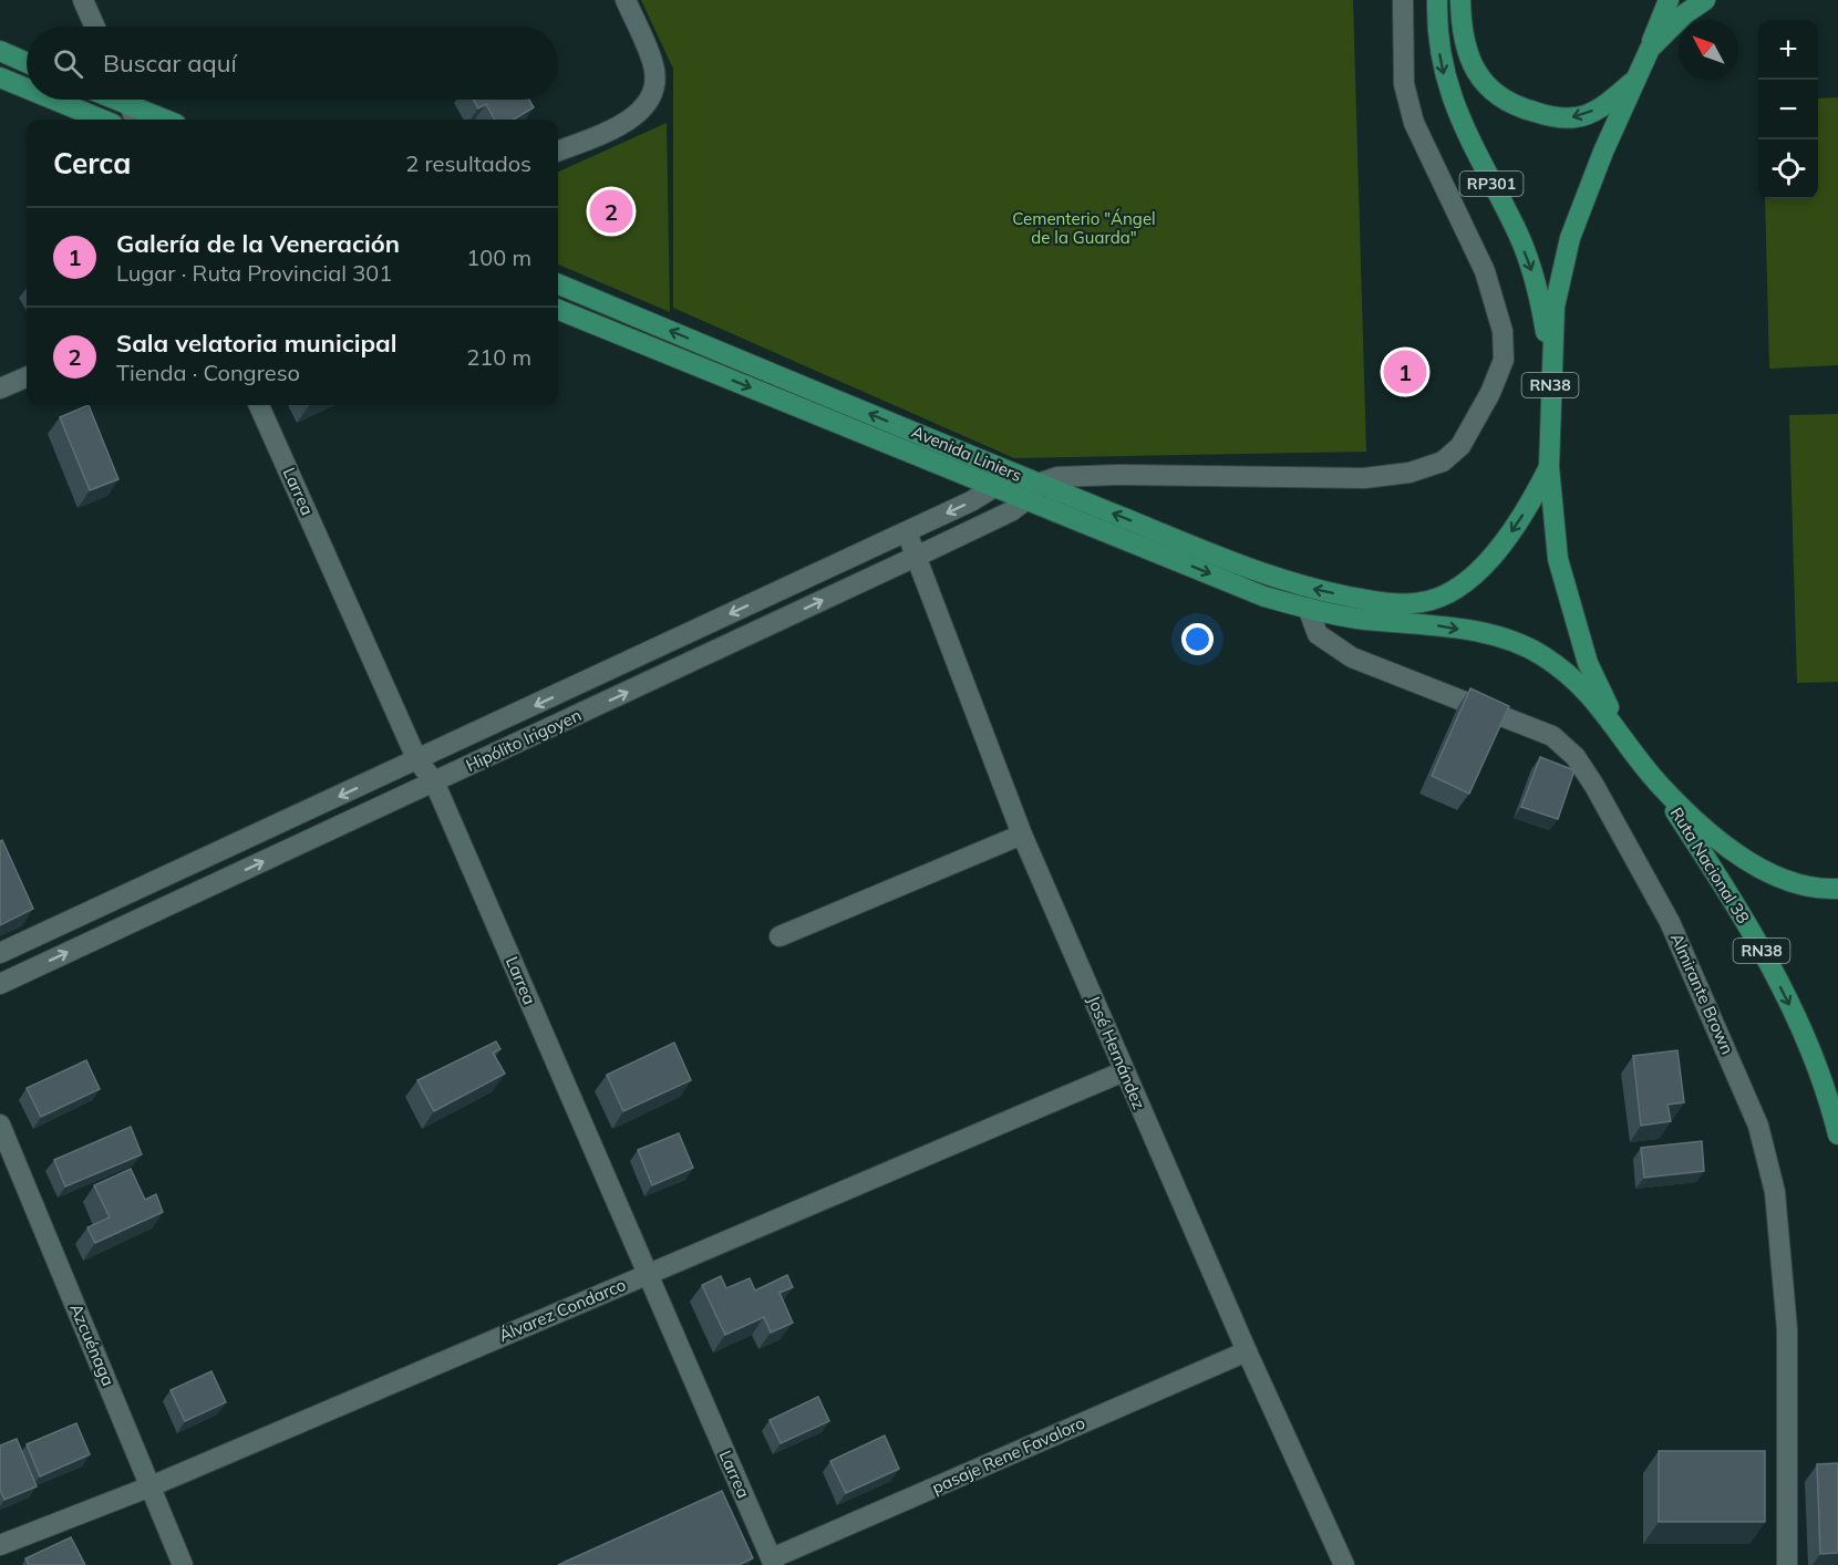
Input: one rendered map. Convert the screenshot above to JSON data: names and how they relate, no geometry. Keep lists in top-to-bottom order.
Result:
{
  "streets": {
    "main road": [
      "RP301",
      "RN38",
      "Avenida Liniers",
      "Ruta Nacional 38"
    ],
    "street": [
      "Larrea",
      "Hipólito Irigoyen",
      "Almirante Brown",
      "José Hernández",
      "Álvarez Condarco",
      "Azcuénaga",
      "pasaje Rene Favaloro"
    ]
  },
  "crossings": [
    ["RP301", "RN38"],
    ["RN38", "Ruta Nacional 38"],
    ["Avenida Liniers", "Hipólito Irigoyen"],
    ["Avenida Liniers", "Almirante Brown"],
    ["Larrea", "Hipólito Irigoyen"],
    ["Larrea", "Álvarez Condarco"],
    ["Larrea", "pasaje Rene Favaloro"],
    ["Hipólito Irigoyen", "José Hernández"],
    ["José Hernández", "Álvarez Condarco"],
    ["José Hernández", "pasaje Rene Favaloro"],
    ["Álvarez Condarco", "Azcuénaga"]
  ],
  "one_way": ["Ruta Nacional 38"],
  "parks": ["Cementerio \"Ángel de la Guarda\""],
  "north": "top left",
  "page": {
    "map_buttons": ["+", "−"],
    "search": "Buscar aquí",
    "heading": ["Cerca", "2 resultados"],
    "pins": ["2", "1"],
    "list": [
      {
        "mark": "1",
        "name": "Galería de la Veneración",
        "note": "Lugar · Ruta Provincial 301",
        "value": "100 m"
      },
      {
        "mark": "2",
        "name": "Sala velatoria municipal",
        "note": "Tienda · Congreso",
        "value": "210 m"
      }
    ]
  }
}
